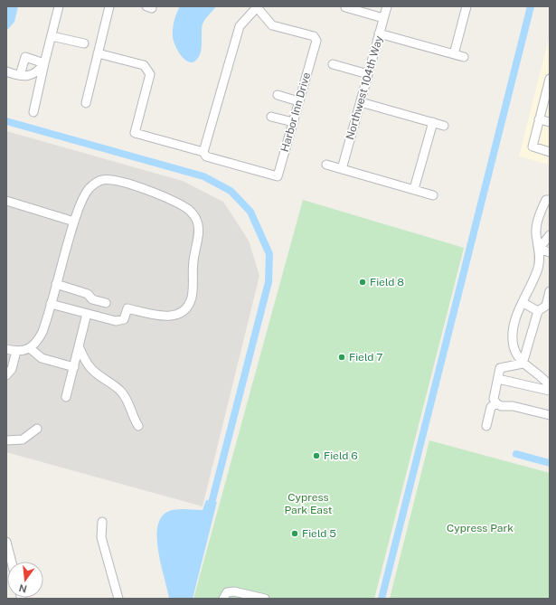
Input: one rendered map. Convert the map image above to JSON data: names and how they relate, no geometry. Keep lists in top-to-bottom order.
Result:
{
  "streets": {
    "street": ["Northwest 104th Way", "Harbor Inn Drive"]
  },
  "parks": ["Cypress Park East", "Cypress Park"],
  "places": [
    "Field 8",
    "Field 7",
    "Field 6",
    "Field 5"
  ],
  "north": "bottom"
}
